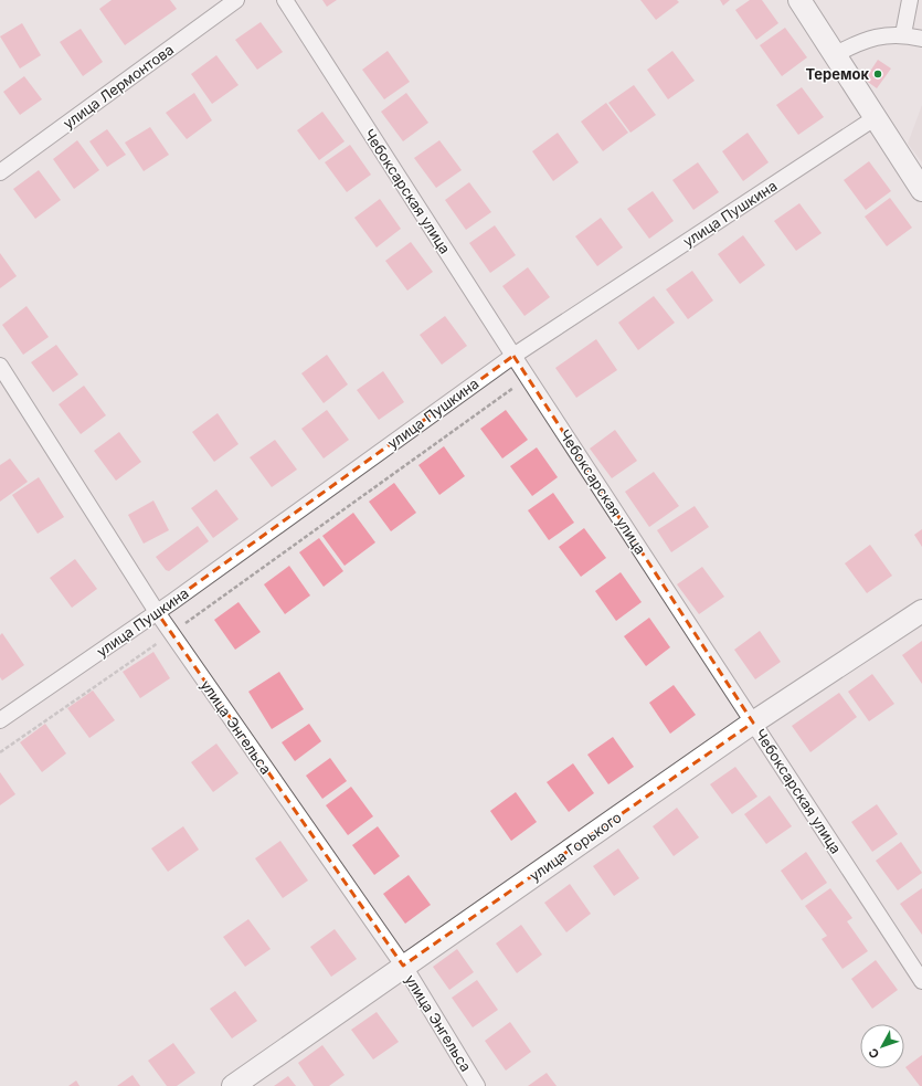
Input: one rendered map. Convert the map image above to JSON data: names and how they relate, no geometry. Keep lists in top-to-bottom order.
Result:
{
  "streets": {
    "street": [
      "улица Лермонтова",
      "Чебоксарская улица",
      "улица Пушкина",
      "улица Энгельса",
      "улица Горького"
    ]
  },
  "crossings": [
    ["Чебоксарская улица", "улица Пушкина"],
    ["Чебоксарская улица", "улица Горького"],
    ["улица Пушкина", "улица Энгельса"],
    ["улица Энгельса", "улица Горького"]
  ],
  "places": ["Теремок"],
  "north": "bottom left"
}
